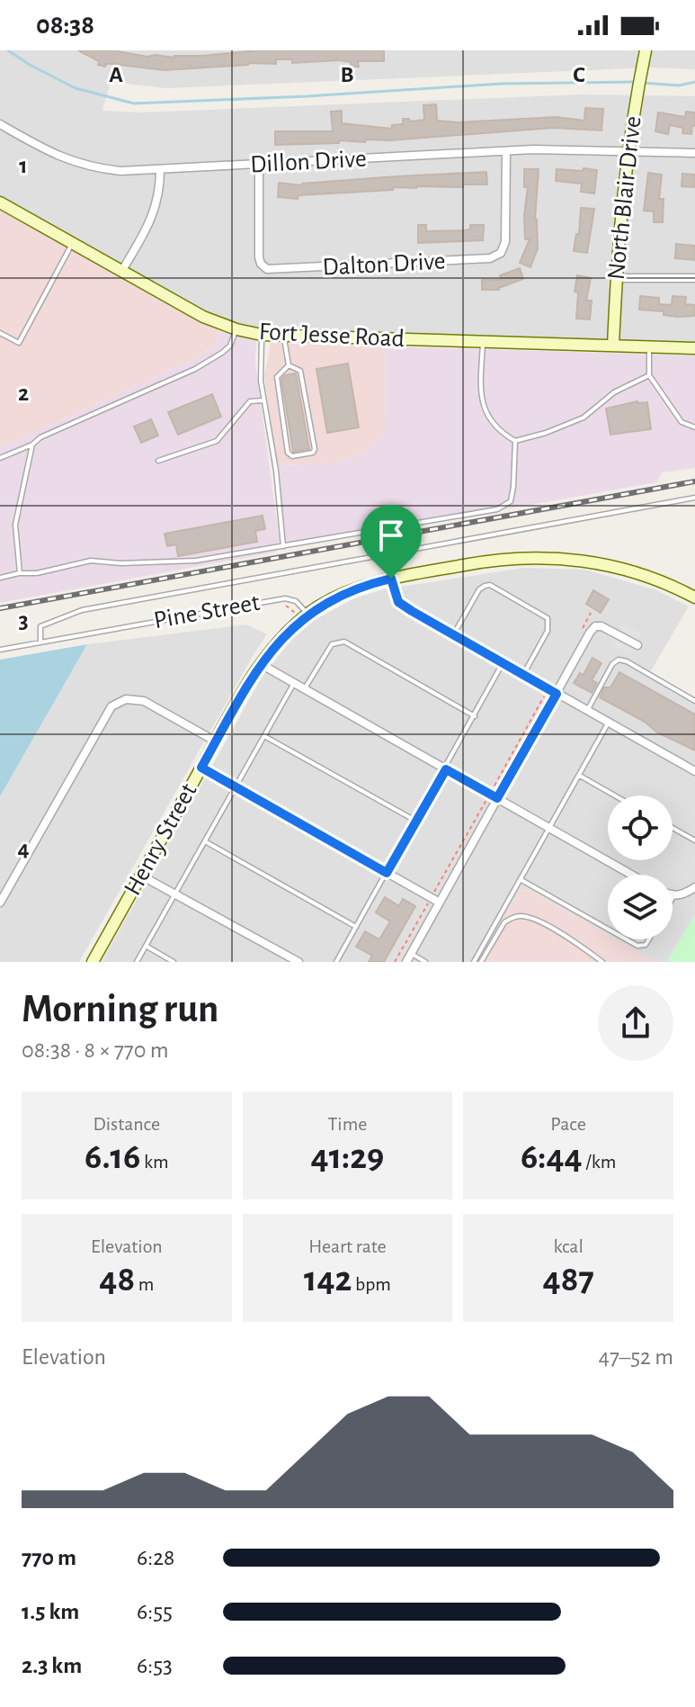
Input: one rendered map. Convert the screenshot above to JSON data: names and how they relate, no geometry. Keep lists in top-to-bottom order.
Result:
{
  "streets": {
    "street": [
      "Dillon Drive",
      "North Blair Drive",
      "Dalton Drive",
      "Fort Jesse Road",
      "Henry Street"
    ],
    "lane": ["Pine Street"]
  },
  "crossings": [
    ["Dillon Drive", "North Blair Drive"],
    ["Dillon Drive", "Dalton Drive"],
    ["North Blair Drive", "Fort Jesse Road"],
    ["Pine Street", "Henry Street"]
  ],
  "page": {
    "status": "08:38",
    "heading": ["Morning run", "08:38 · 8 × 770 m"],
    "stats": [
      ["Distance", "6.16 km"],
      ["Time", "41:29"],
      ["Pace", "6:44 /km"],
      ["Elevation", "48 m"],
      ["Heart rate", "142 bpm"],
      ["kcal", "487"]
    ],
    "chart": ["Elevation", "47–52 m"],
    "list": [
      {
        "name": "770 m",
        "note": "6:28"
      },
      {
        "name": "1.5 km",
        "note": "6:55"
      },
      {
        "name": "2.3 km",
        "note": "6:53"
      }
    ]
  },
  "grid": {
    "columns": ["A", "B", "C"],
    "rows": [
      "1",
      "2",
      "3",
      "4"
    ]
  }
}
